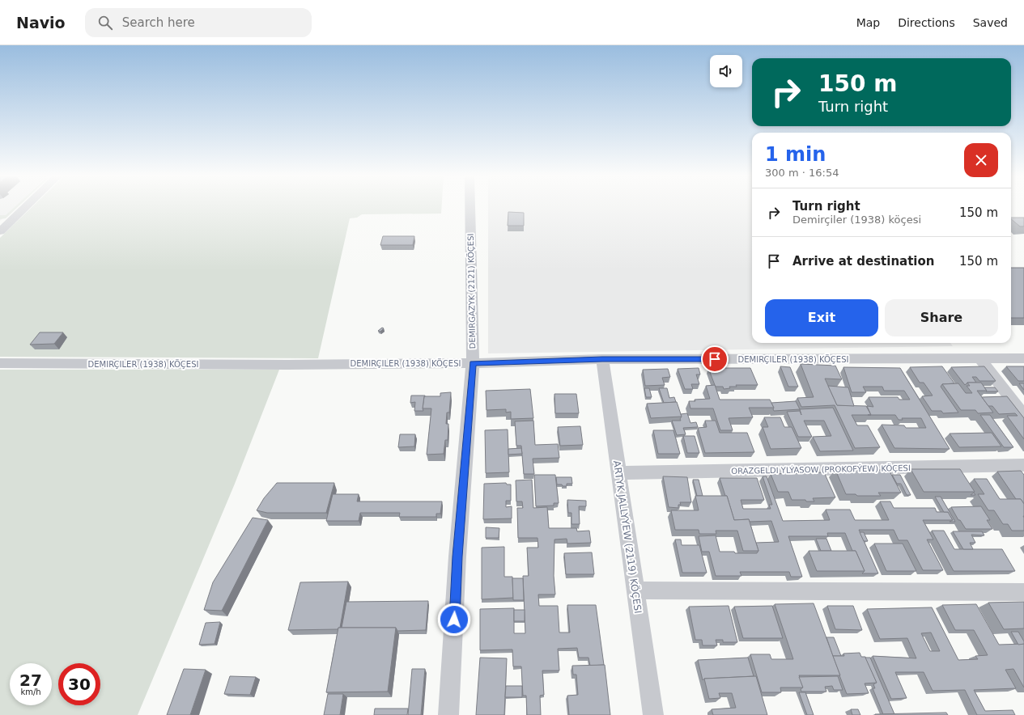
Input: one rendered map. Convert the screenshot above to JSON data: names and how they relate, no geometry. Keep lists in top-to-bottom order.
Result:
{
  "streets": {
    "street": [
      "DEMIRGAZYK (2121) KÖÇESI",
      "DEMIRÇILER (1938) KÖÇESI",
      "ORAZGELDI YLÝASOW (PROKOFÝEW) KÖÇESI",
      "ARTYK JALLYÝEW (2119) KÖÇESI"
    ]
  },
  "crossings": [
    ["DEMIRGAZYK (2121) KÖÇESI", "DEMIRÇILER (1938) KÖÇESI"],
    ["DEMIRÇILER (1938) KÖÇESI", "ARTYK JALLYÝEW (2119) KÖÇESI"],
    ["ORAZGELDI YLÝASOW (PROKOFÝEW) KÖÇESI", "ARTYK JALLYÝEW (2119) KÖÇESI"]
  ],
  "page": {
    "header": "Navio",
    "search": "Search here",
    "nav": ["Map", "Directions", "Saved"],
    "turn": ["150 m", "Turn right"],
    "heading": ["1 min", "300 m · 16:54"],
    "list": [
      {
        "name": "Turn right",
        "note": "Demirçiler (1938) köçesi",
        "value": "150 m"
      },
      {
        "name": "Arrive at destination",
        "value": "150 m"
      }
    ],
    "buttons": ["Exit", "Share"],
    "speed": "27 km/h",
    "limit": "30"
  }
}
